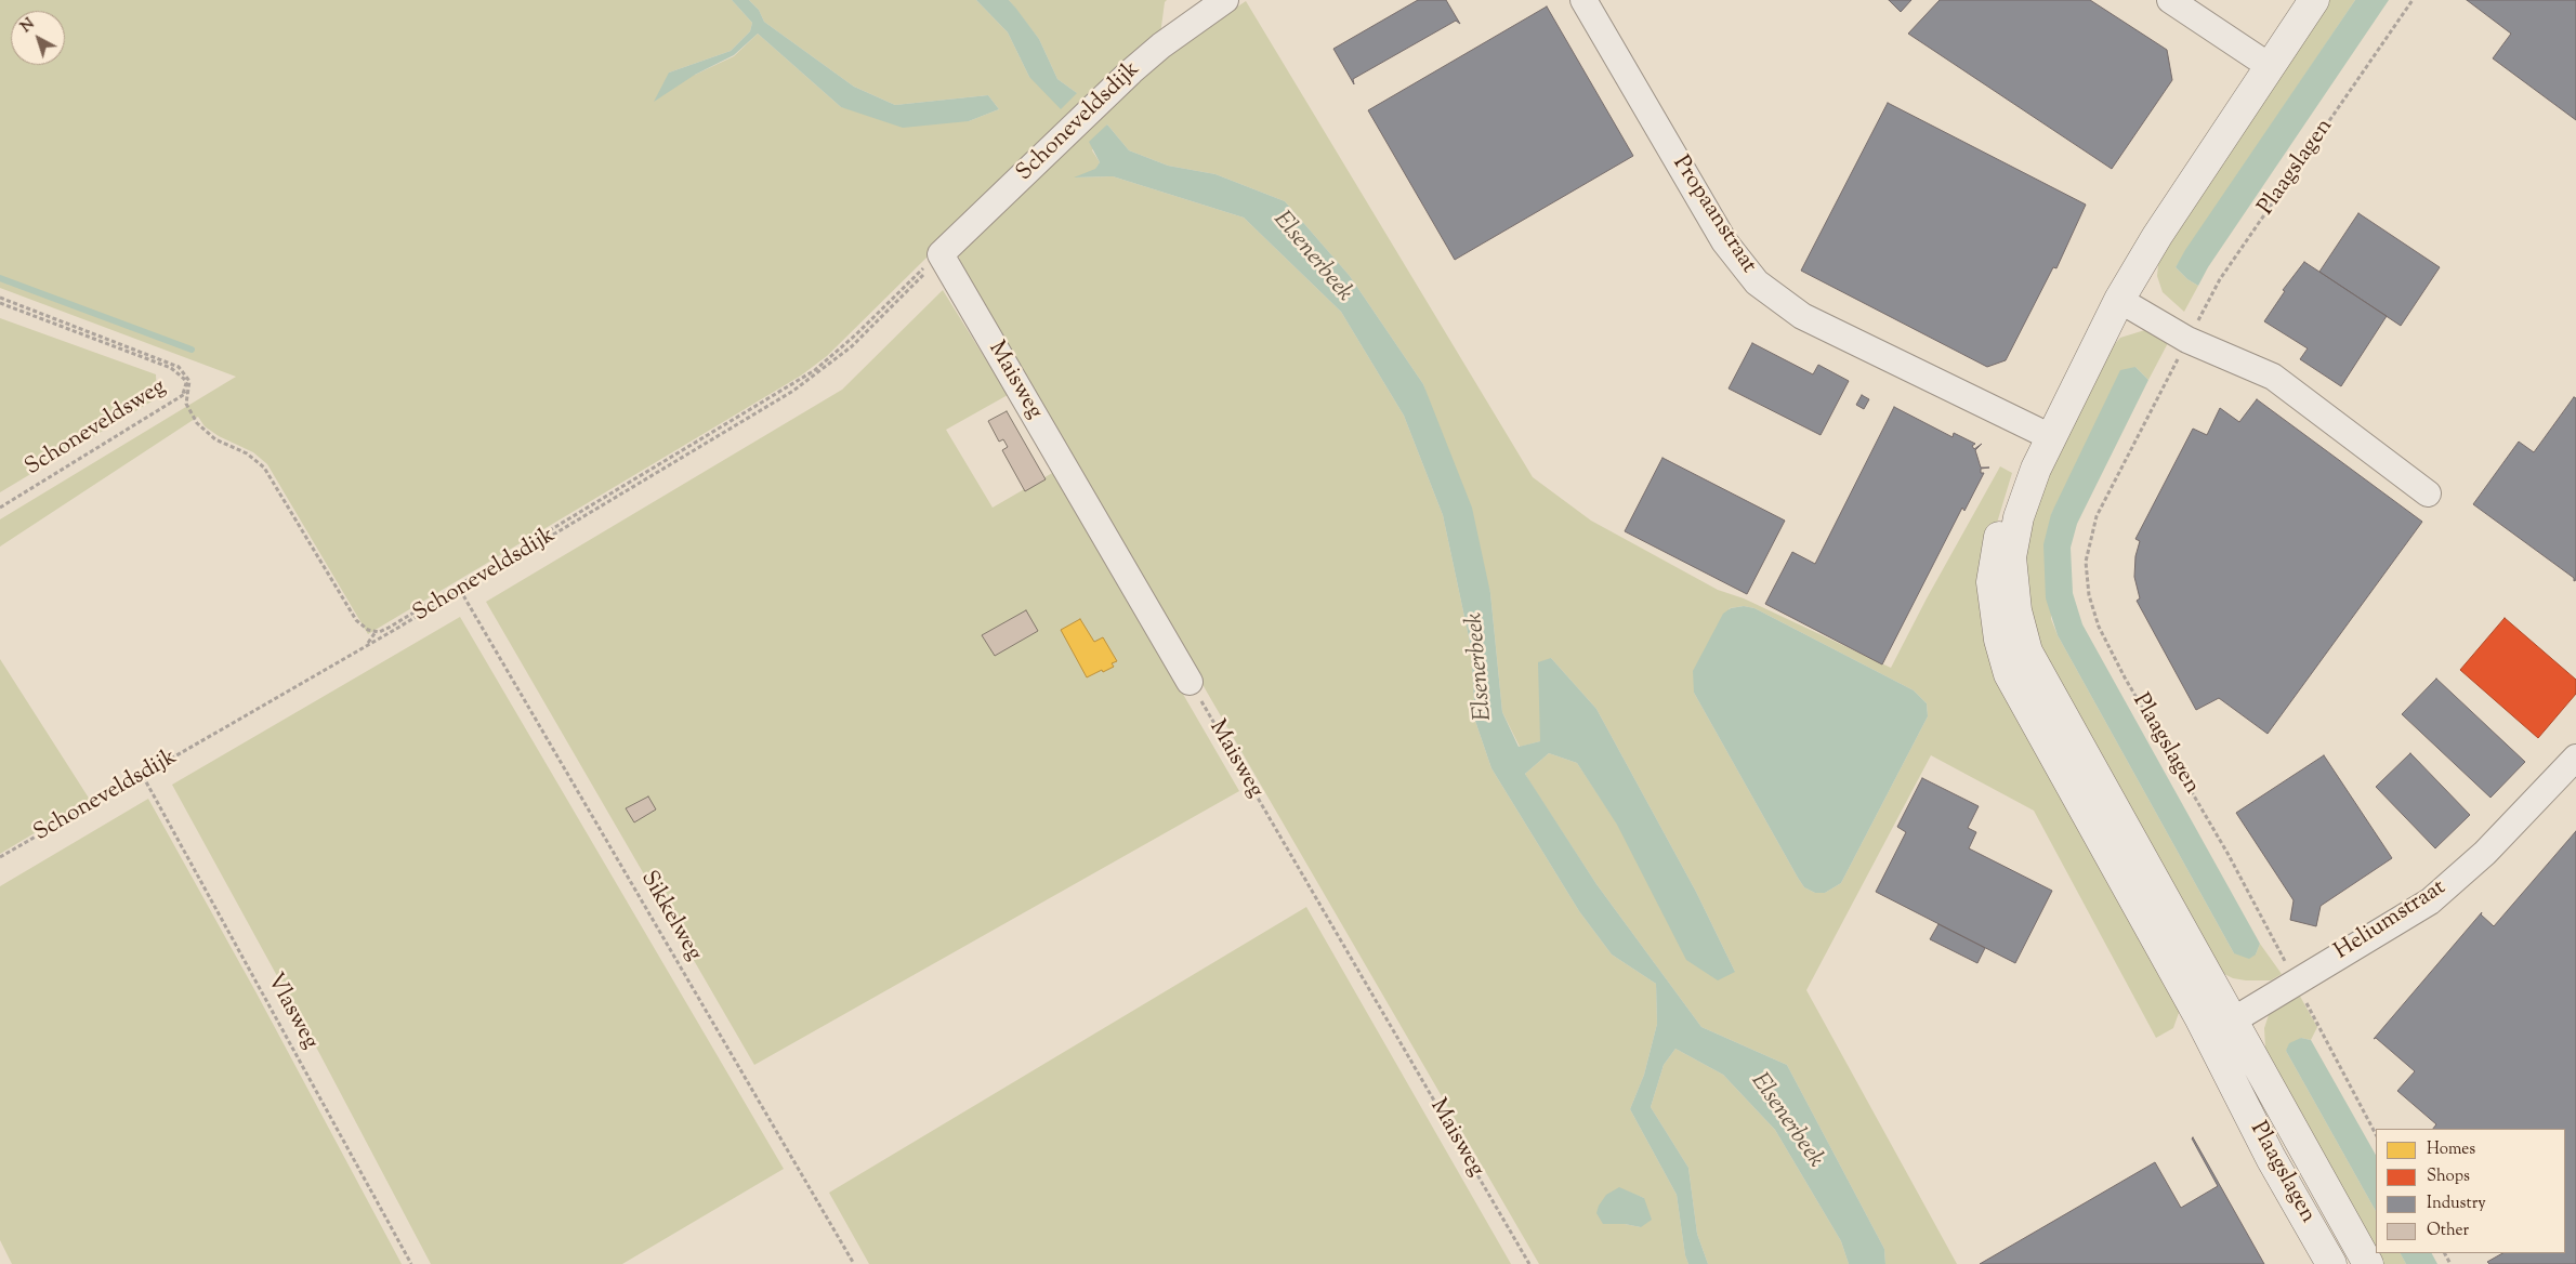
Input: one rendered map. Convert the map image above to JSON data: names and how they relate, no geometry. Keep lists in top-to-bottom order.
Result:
{
  "streets": {
    "street": [
      "Schoneveldsdijk",
      "Plaagslagen",
      "Propaanstraat",
      "Maisweg",
      "Heliumstraat"
    ],
    "path": ["Schoneveldsweg", "Sikkelweg", "Vlasweg"]
  },
  "crossings": [
    ["Schoneveldsdijk", "Maisweg"],
    ["Schoneveldsdijk", "Sikkelweg"],
    ["Schoneveldsdijk", "Vlasweg"],
    ["Plaagslagen", "Propaanstraat"],
    ["Plaagslagen", "Heliumstraat"]
  ],
  "water": ["Elsenerbeek"],
  "legend": [
    "Homes",
    "Shops",
    "Industry",
    "Other"
  ],
  "north": "top left"
}
